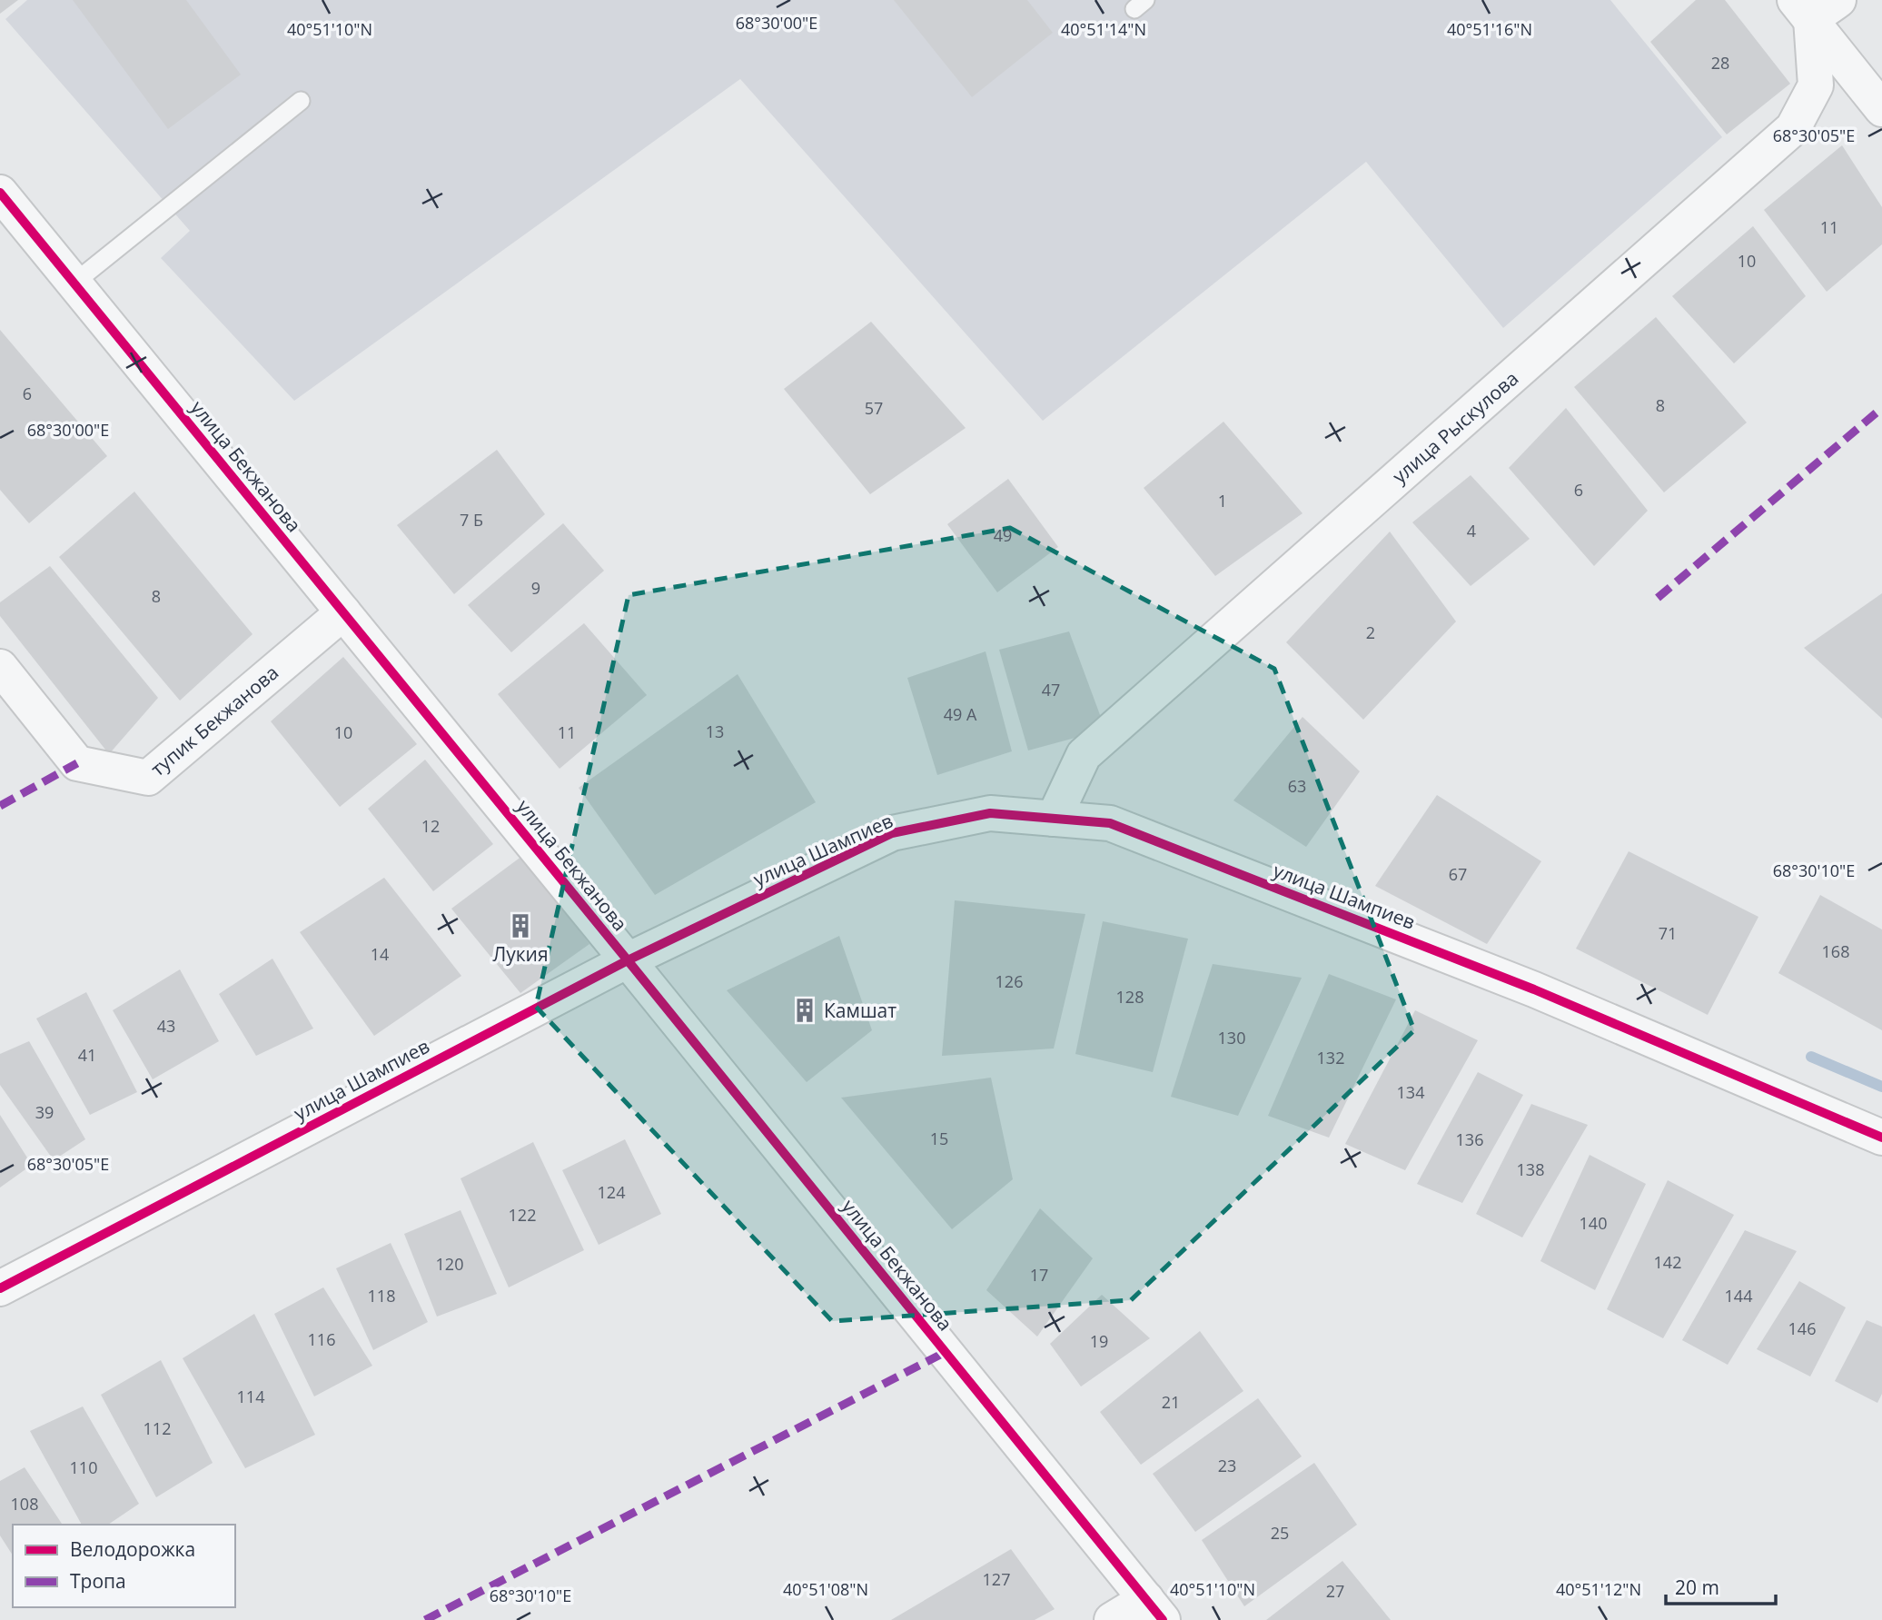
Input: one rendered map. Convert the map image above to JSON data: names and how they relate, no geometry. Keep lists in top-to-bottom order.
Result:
{
  "streets": {
    "street": [
      "улица Рыскулова",
      "улица Бекжанова",
      "тупик Бекжанова",
      "улица Шампиев"
    ]
  },
  "crossings": [
    ["улица Рыскулова", "улица Шампиев"],
    ["улица Бекжанова", "тупик Бекжанова"],
    ["улица Бекжанова", "улица Шампиев"]
  ],
  "places": {
    "building": ["Лукия", "Камшат"]
  },
  "house_numbers": [
    "28",
    "11",
    "10",
    "6",
    "8",
    "57",
    "6",
    "1",
    "7 Б",
    "4",
    "49",
    "9",
    "8",
    "2",
    "47",
    "49 А",
    "13",
    "10",
    "11",
    "63",
    "12",
    "67",
    "71",
    "168",
    "14",
    "126",
    "128",
    "43",
    "130",
    "41",
    "132",
    "134",
    "39",
    "15",
    "136",
    "138",
    "124",
    "122",
    "140",
    "142",
    "120",
    "17",
    "118",
    "144",
    "146",
    "116",
    "19",
    "114",
    "21",
    "112",
    "23",
    "110",
    "108",
    "25",
    "127",
    "27"
  ],
  "legend": ["Велодорожка", "Тропа"],
  "scale_bar": "20 m",
  "coordinates": [
    "68°30'00\"E",
    "40°51'10\"N",
    "40°51'14\"N",
    "40°51'16\"N",
    "68°30'05\"E",
    "68°30'10\"E",
    "40°51'08\"N",
    "40°51'12\"N"
  ]
}
